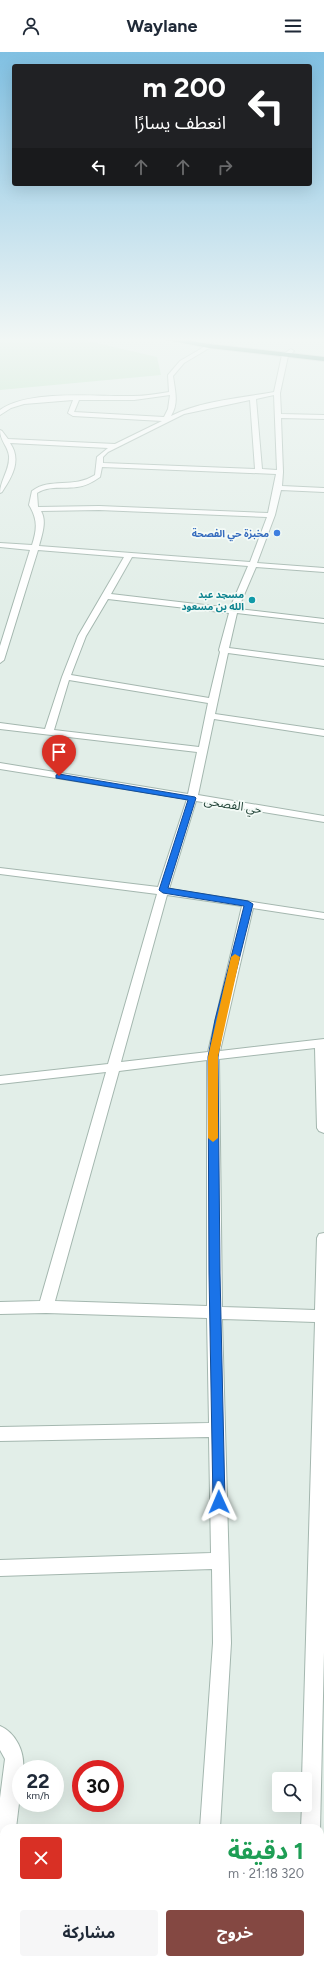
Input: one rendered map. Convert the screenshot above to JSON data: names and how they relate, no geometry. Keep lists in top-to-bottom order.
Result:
{
  "streets": {
    "street": ["حي الفصحى"]
  },
  "places": ["مخبزة حي الفصحة", "مسجد عبد الله بن مسعود"],
  "page": {
    "header": "Waylane",
    "turn": ["200 m", "انعطف يسارًا"],
    "speed": "22 km/h",
    "limit": "30",
    "heading": ["1 دقيقة", "320 m · 21:18"],
    "buttons": ["خروج", "مشاركة"]
  }
}
